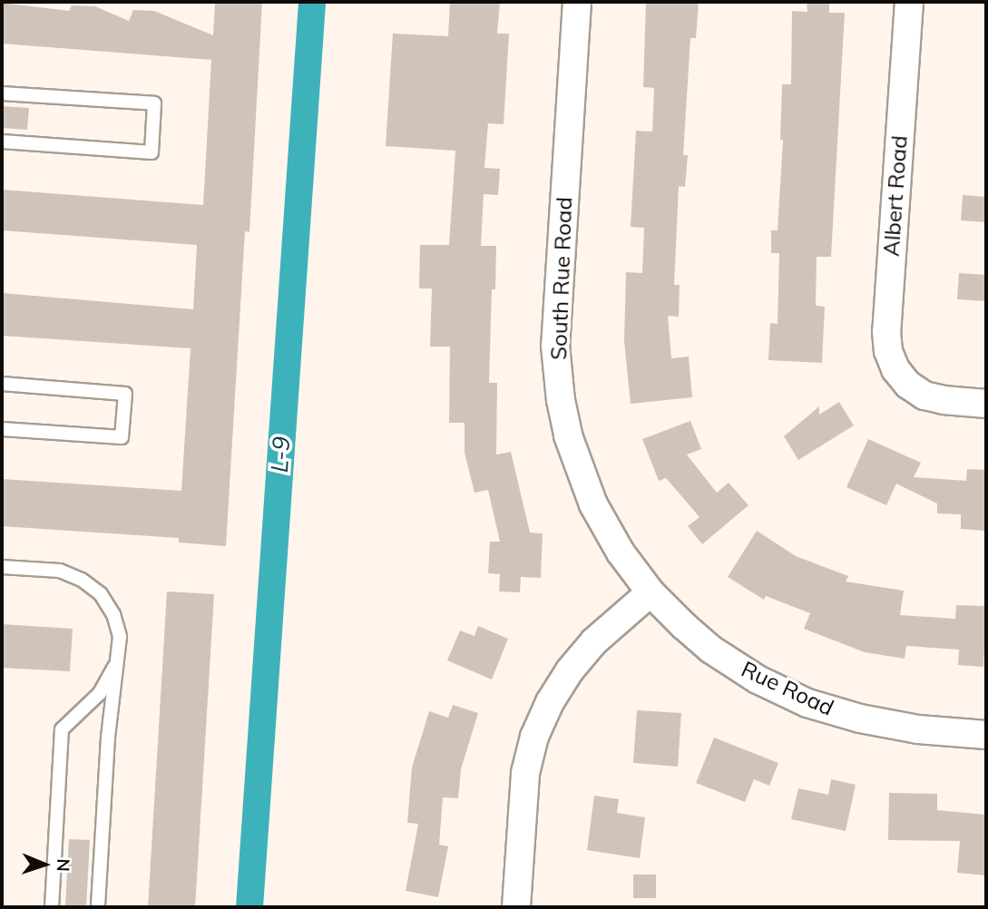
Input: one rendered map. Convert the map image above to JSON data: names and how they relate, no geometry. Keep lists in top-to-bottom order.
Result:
{
  "streets": {
    "street": ["Albert Road", "South Rue Road", "Rue Road"]
  },
  "crossings": [
    ["South Rue Road", "Rue Road"]
  ],
  "water": ["L-9"],
  "north": "right"
}
